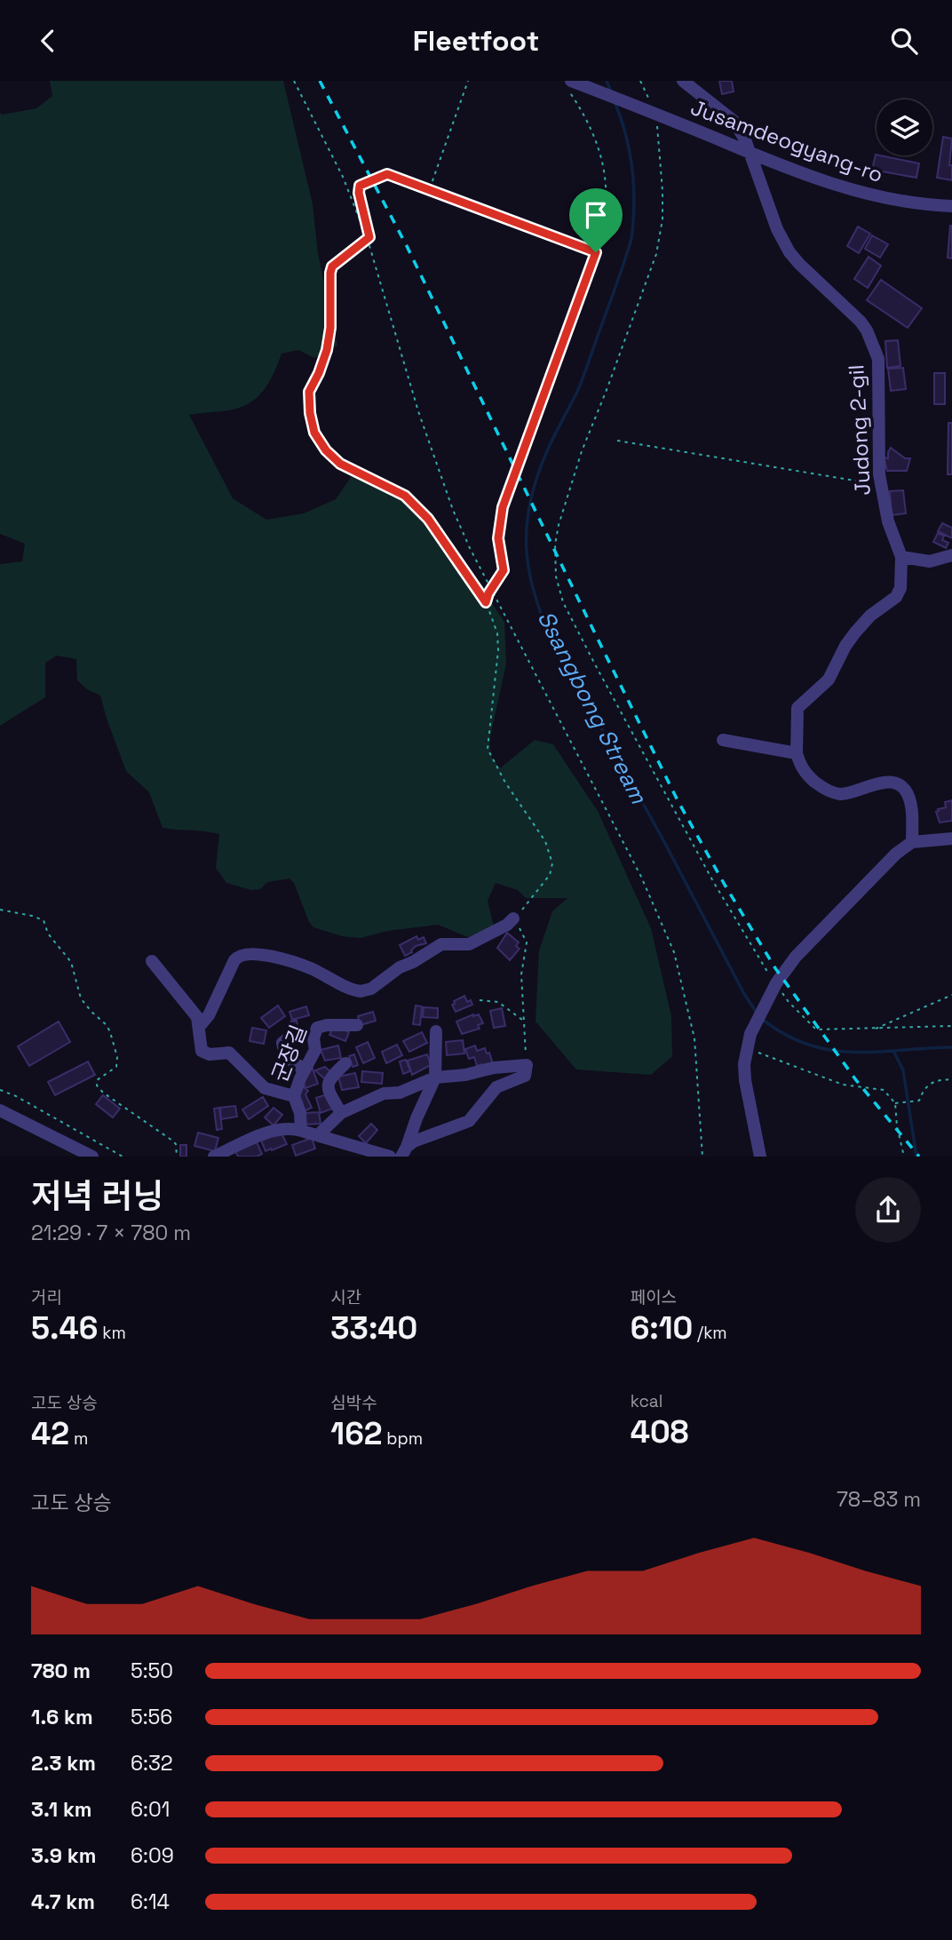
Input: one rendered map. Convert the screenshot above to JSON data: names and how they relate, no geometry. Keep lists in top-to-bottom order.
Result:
{
  "streets": {
    "street": ["Jusamdeogyang-ro", "Judong 2-gil", "군장길"]
  },
  "crossings": [
    ["Jusamdeogyang-ro", "Judong 2-gil"]
  ],
  "water": ["Ssangbong Stream"],
  "page": {
    "header": "Fleetfoot",
    "heading": ["저녁 러닝", "21:29 · 7 × 780 m"],
    "stats": [
      ["거리", "5.46 km"],
      ["시간", "33:40"],
      ["페이스", "6:10 /km"],
      ["고도 상승", "42 m"],
      ["심박수", "162 bpm"],
      ["kcal", "408"]
    ],
    "chart": ["고도 상승", "78–83 m"],
    "list": [
      {
        "name": "780 m",
        "note": "5:50"
      },
      {
        "name": "1.6 km",
        "note": "5:56"
      },
      {
        "name": "2.3 km",
        "note": "6:32"
      },
      {
        "name": "3.1 km",
        "note": "6:01"
      },
      {
        "name": "3.9 km",
        "note": "6:09"
      },
      {
        "name": "4.7 km",
        "note": "6:14"
      }
    ]
  }
}
